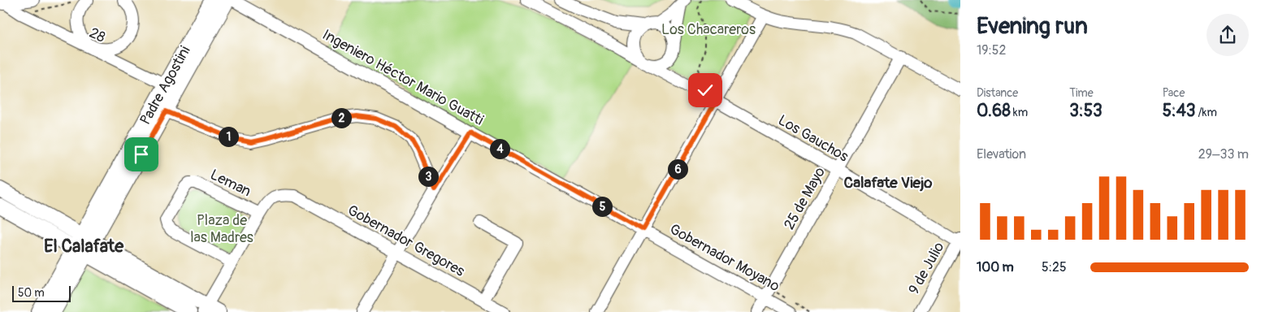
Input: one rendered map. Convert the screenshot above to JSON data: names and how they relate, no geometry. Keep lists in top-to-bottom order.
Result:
{
  "streets": {
    "main road": ["Padre Agostini"],
    "street": [
      "28",
      "Ingeniero Héctor Mario Guatti",
      "Los Gauchos",
      "Leman",
      "25 de Mayo",
      "Gobernador Gregores",
      "Gobernador Moyano",
      "9 de Julio"
    ]
  },
  "crossings": [
    ["28", "Padre Agostini"],
    ["Ingeniero Héctor Mario Guatti", "Gobernador Moyano"],
    ["Los Gauchos", "25 de Mayo"],
    ["Los Gauchos", "9 de Julio"],
    ["Leman", "Gobernador Gregores"],
    ["25 de Mayo", "Gobernador Moyano"]
  ],
  "districts": ["Calafate Viejo", "El Calafate"],
  "parks": ["Los Chacareros", "Plaza de las Madres"],
  "scale_bar": "50 m",
  "page": {
    "heading": ["Evening run", "19:52"],
    "stats": [
      ["Distance", "0.68 km"],
      ["Time", "3:53"],
      ["Pace", "5:43 /km"]
    ],
    "pins": [
      "2",
      "1",
      "4",
      "6",
      "3",
      "5"
    ],
    "chart": ["Elevation", "29–33 m"],
    "list": [
      {
        "name": "100 m",
        "note": "5:25"
      }
    ],
    "scale": "50 m"
  }
}
